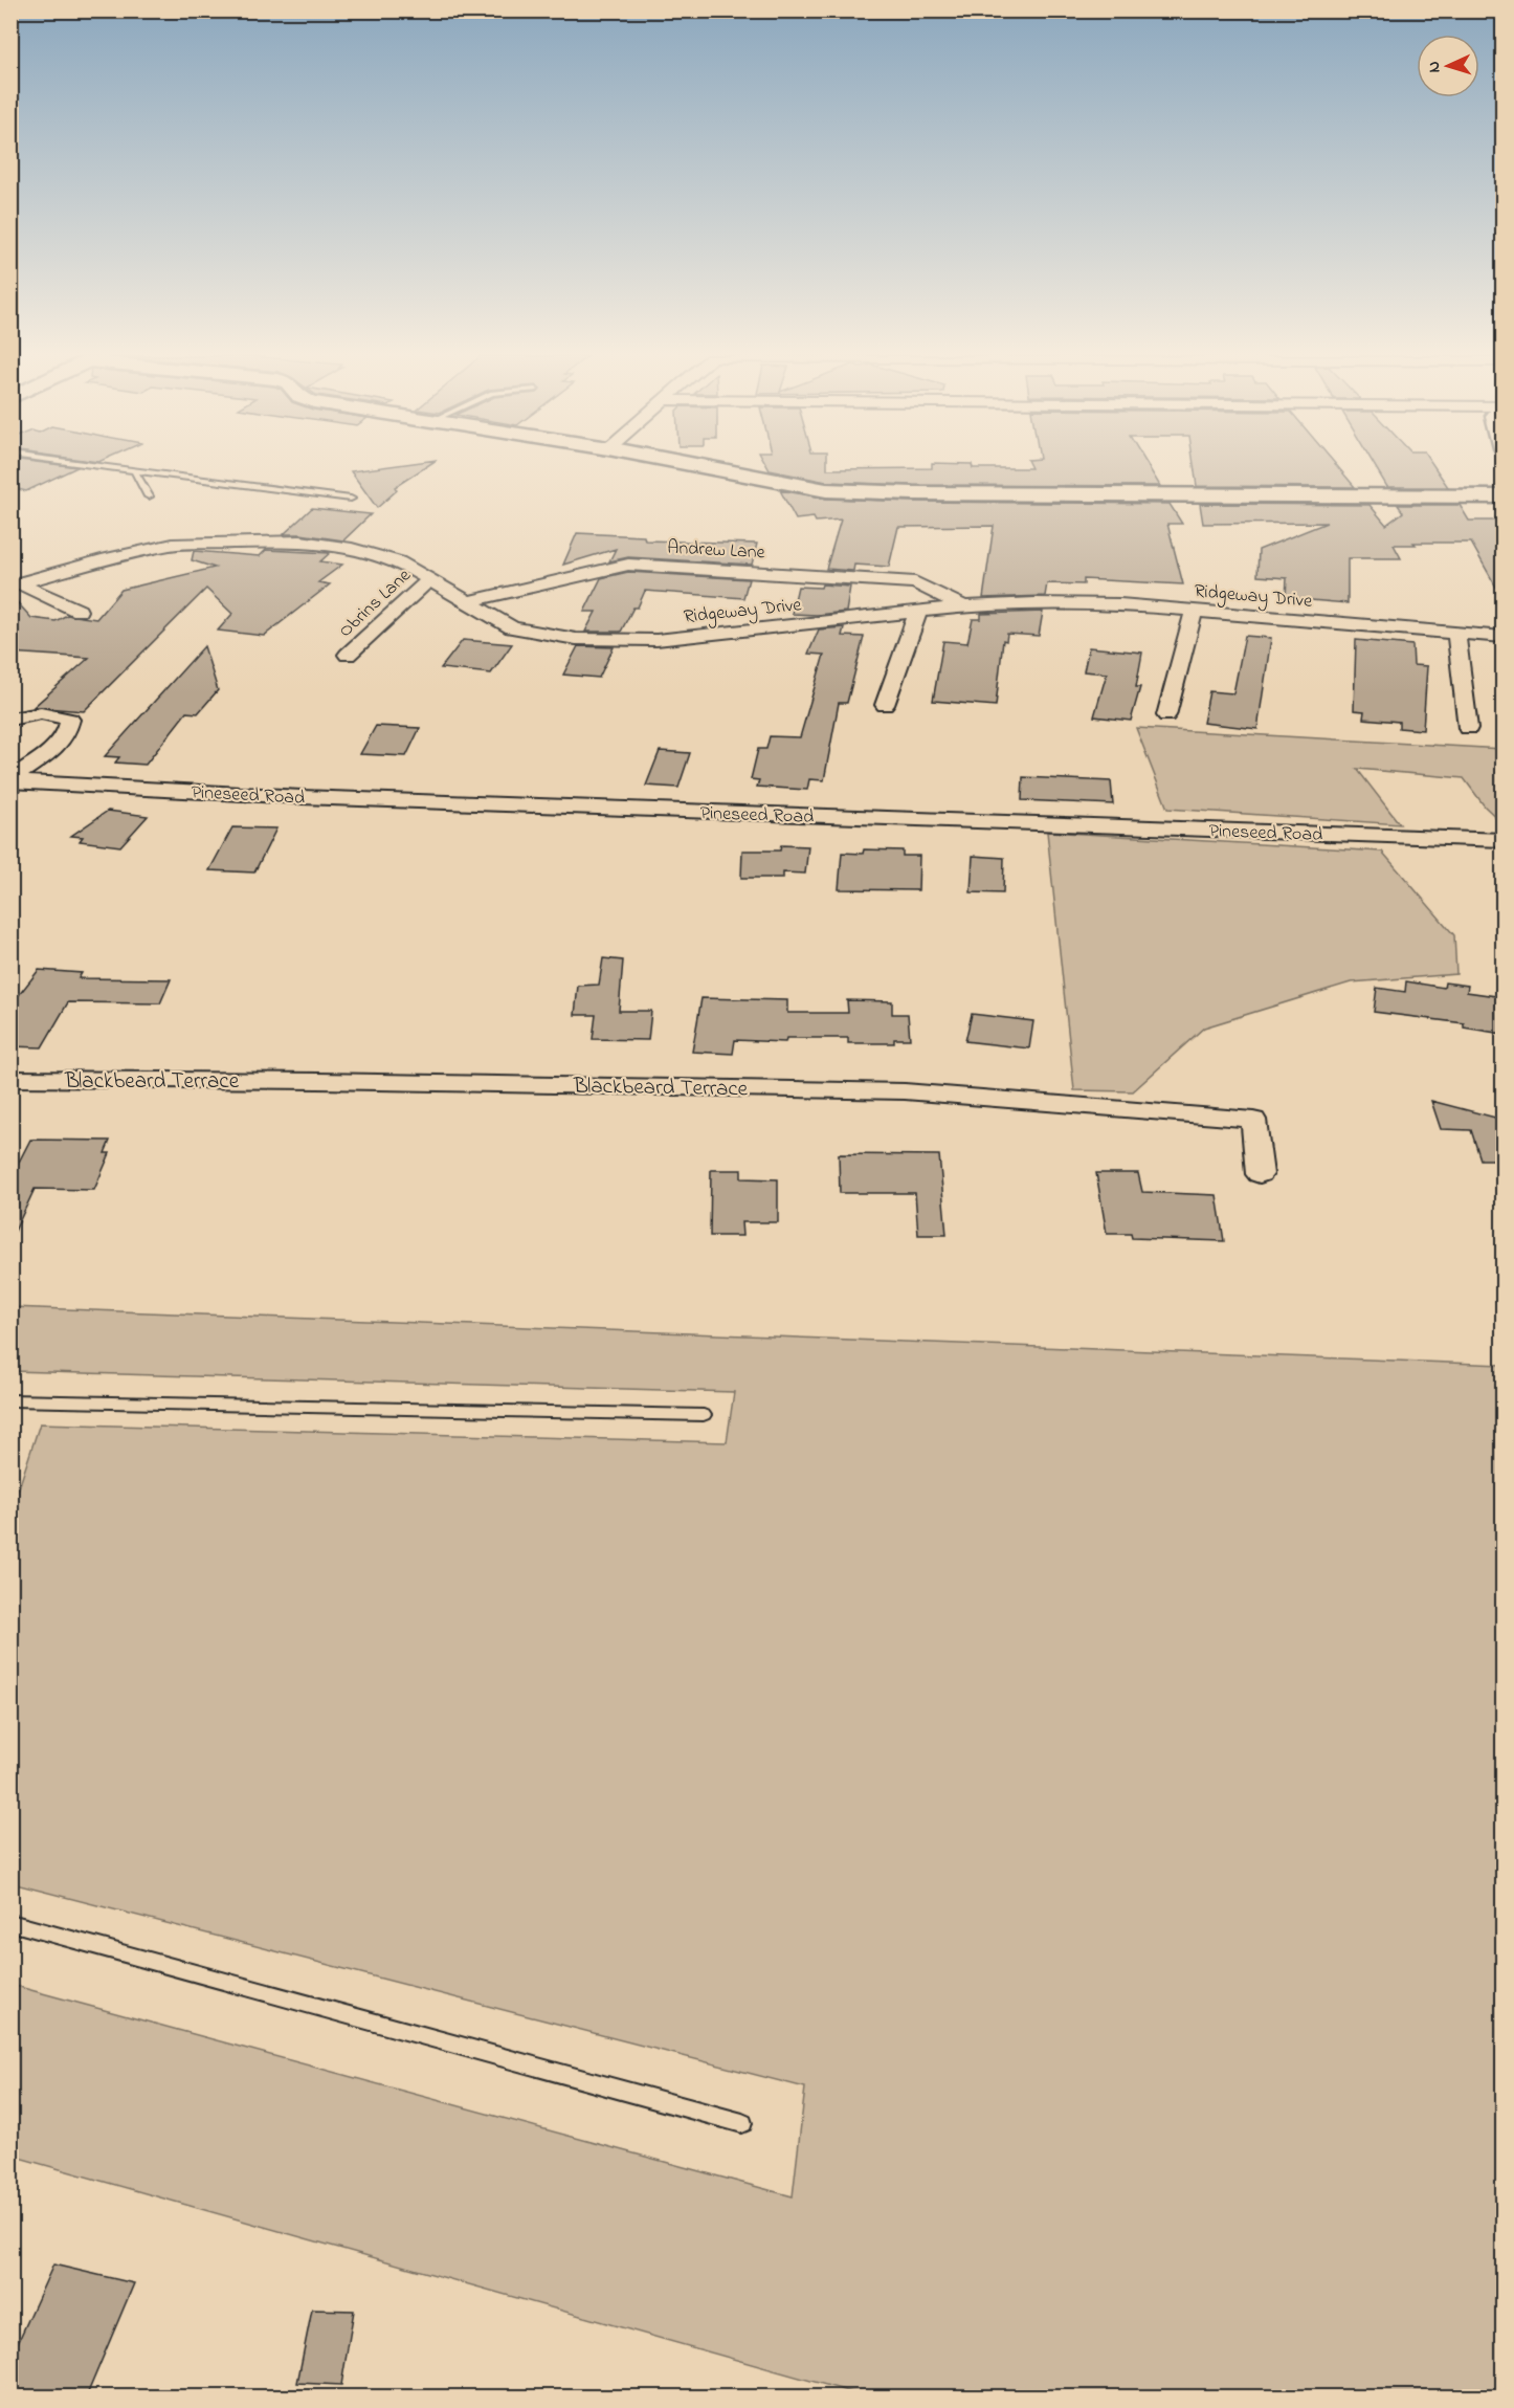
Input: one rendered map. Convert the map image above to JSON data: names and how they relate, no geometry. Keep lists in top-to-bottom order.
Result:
{
  "streets": {
    "street": [
      "Andrew Lane",
      "Ridgeway Drive",
      "Obrins Lane",
      "Pineseed Road",
      "Blackbeard Terrace"
    ]
  },
  "crossings": [
    ["Andrew Lane", "Ridgeway Drive"],
    ["Ridgeway Drive", "Obrins Lane"]
  ],
  "north": "left"
}
